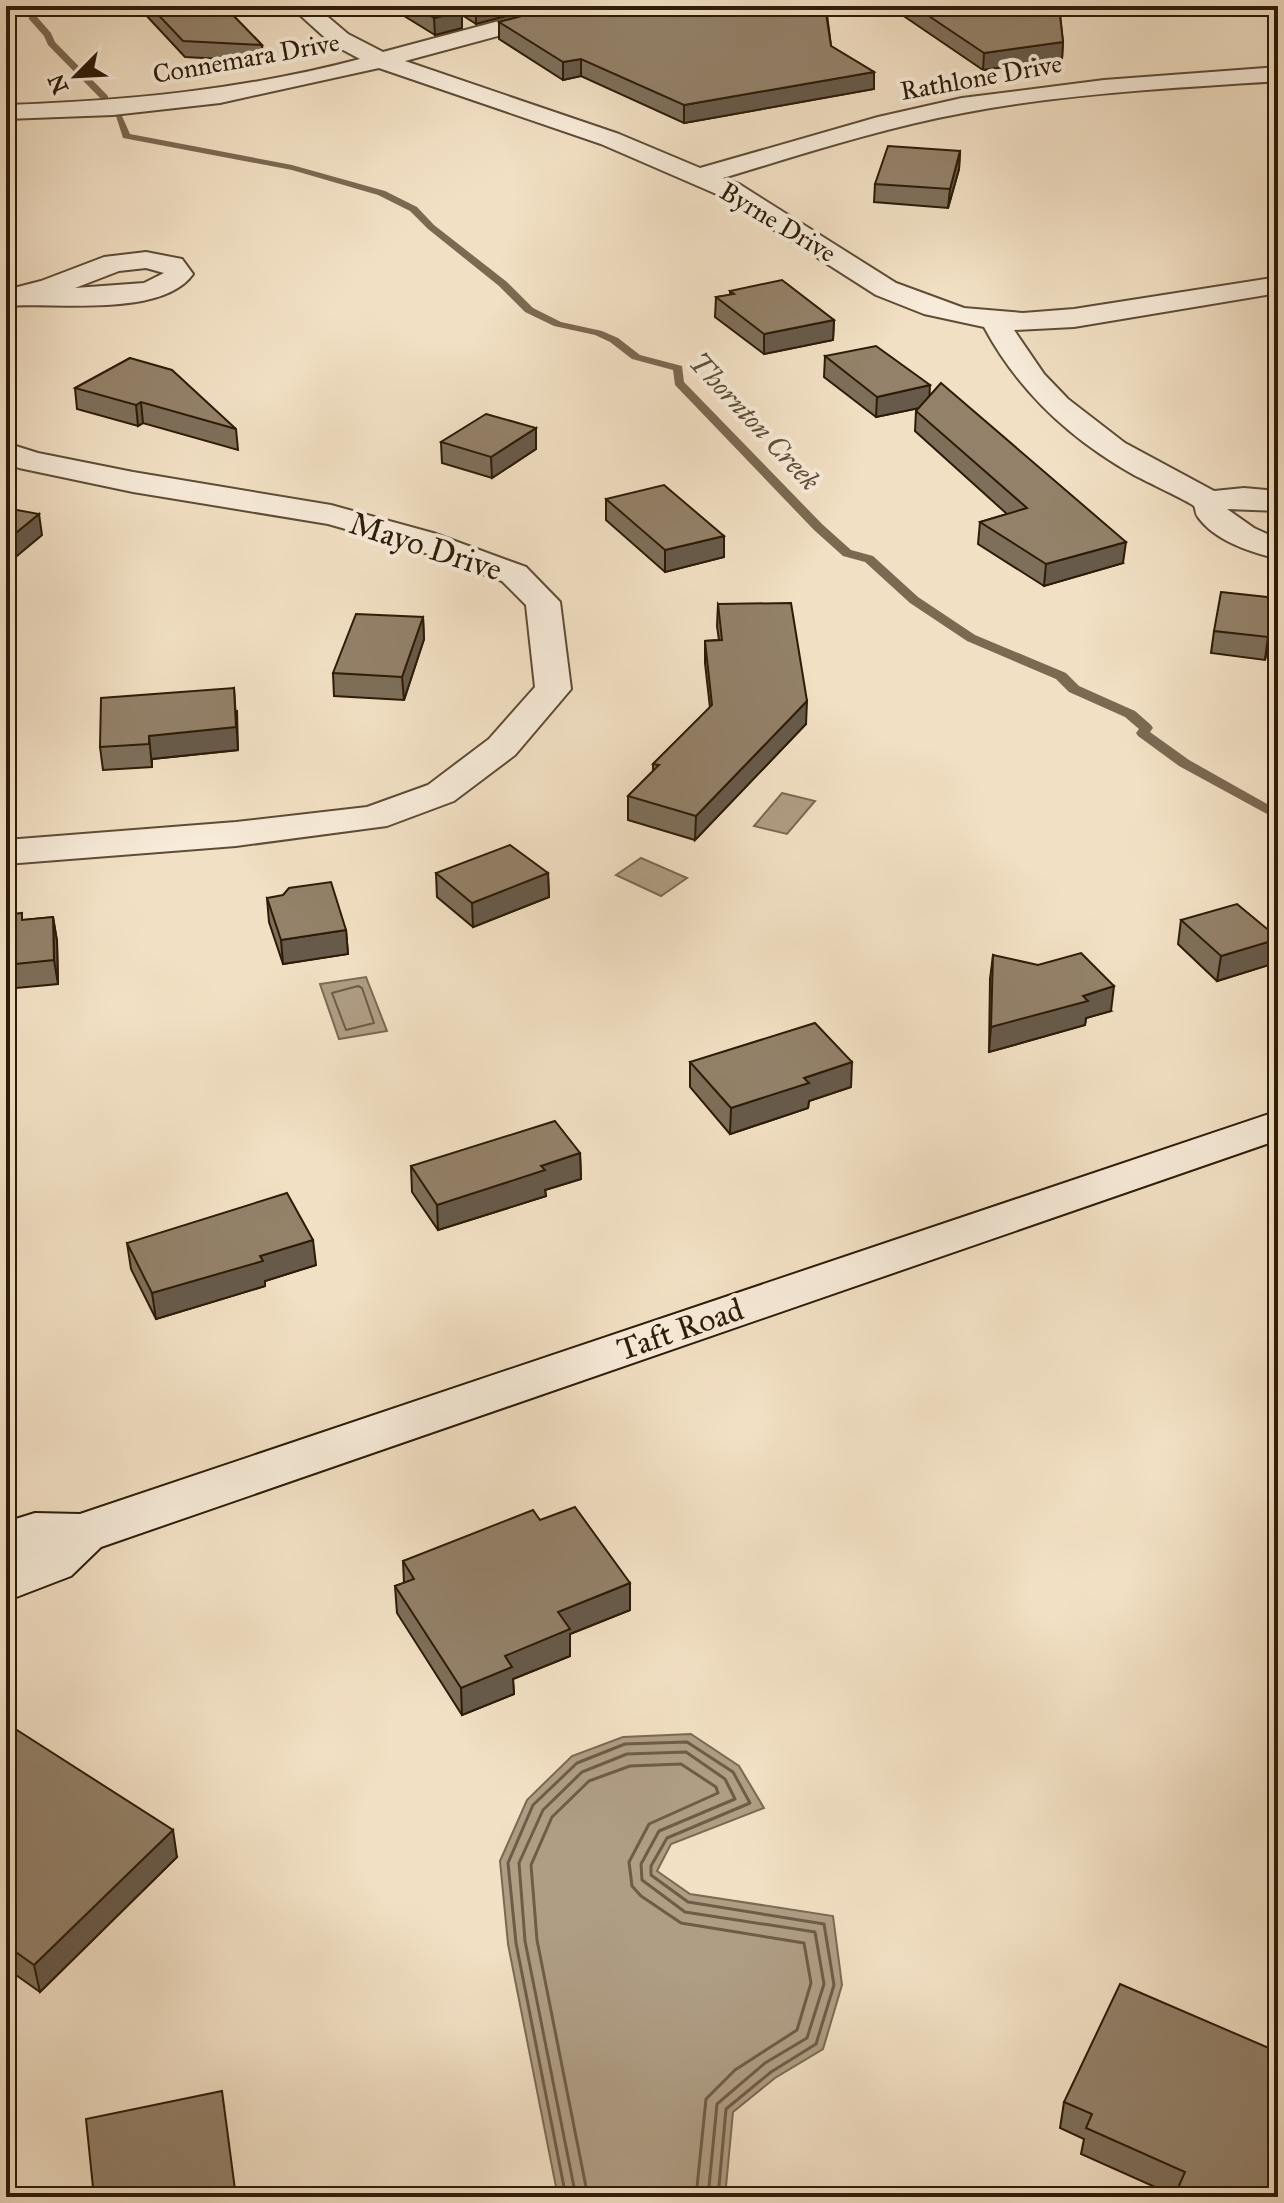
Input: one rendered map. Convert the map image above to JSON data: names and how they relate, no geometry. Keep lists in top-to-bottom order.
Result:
{
  "streets": {
    "street": [
      "Connemara Drive",
      "Rathlone Drive",
      "Byrne Drive",
      "Mayo Drive",
      "Taft Road"
    ]
  },
  "crossings": [
    ["Connemara Drive", "Byrne Drive"],
    ["Rathlone Drive", "Byrne Drive"]
  ],
  "water": ["Thornton Creek"],
  "north": "bottom left"
}
